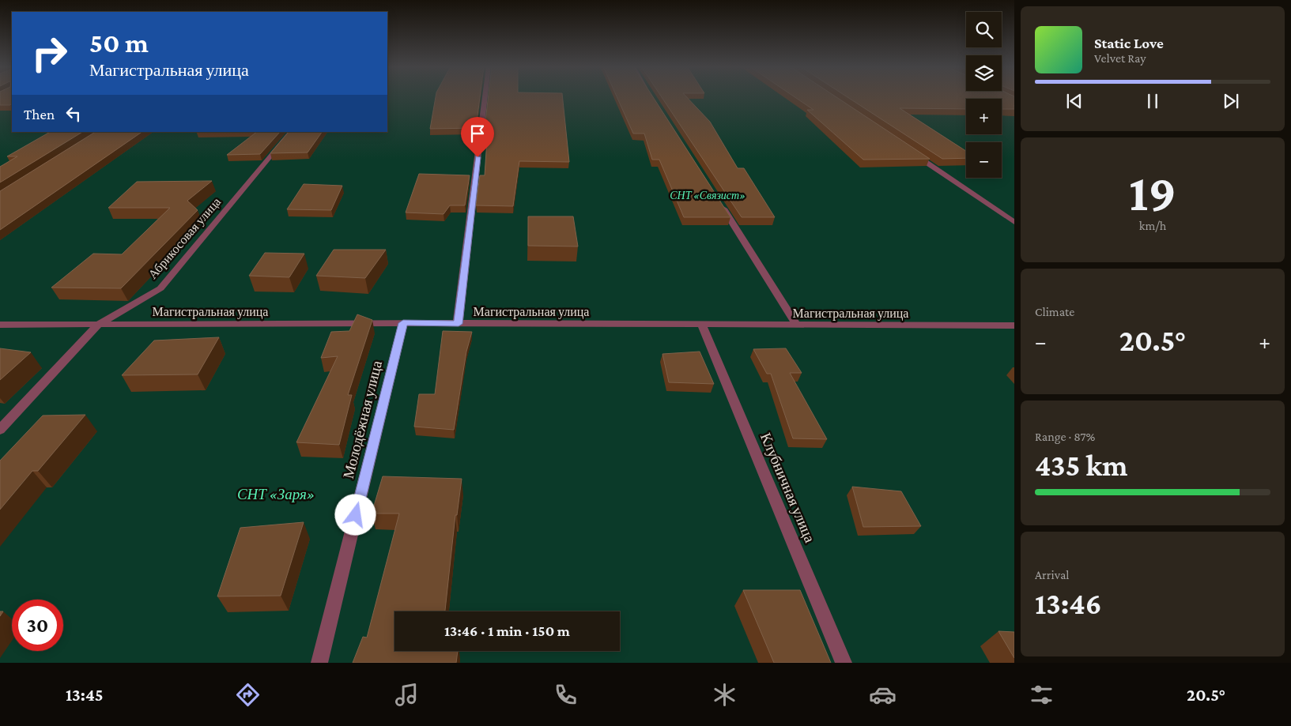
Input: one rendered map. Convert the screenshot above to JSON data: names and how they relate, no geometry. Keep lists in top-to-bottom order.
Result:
{
  "streets": {
    "street": [
      "Абрикосовая улица",
      "Магистральная улица",
      "Молодёжная улица",
      "Клубничная улица"
    ]
  },
  "crossings": [
    ["Абрикосовая улица", "Магистральная улица"],
    ["Магистральная улица", "Молодёжная улица"],
    ["Магистральная улица", "Клубничная улица"]
  ],
  "parks": ["СНТ «Связист»", "СНТ «Заря»"],
  "page": {
    "map_buttons": ["+", "−"],
    "turn": ["50 m", "Магистральная улица"],
    "song": ["Static Love", "Velvet Ray"],
    "then": "Then",
    "tile": [
      ["19", "km/h"],
      "Climate",
      ["Range · 87%", "435 km"],
      ["Arrival", "13:46"]
    ],
    "heat": ["−", "20.5°", "+"],
    "limit": "30",
    "trip": "13:46 · 1 min · 150 m",
    "tabs": ["13:45", "20.5°"]
  }
}
